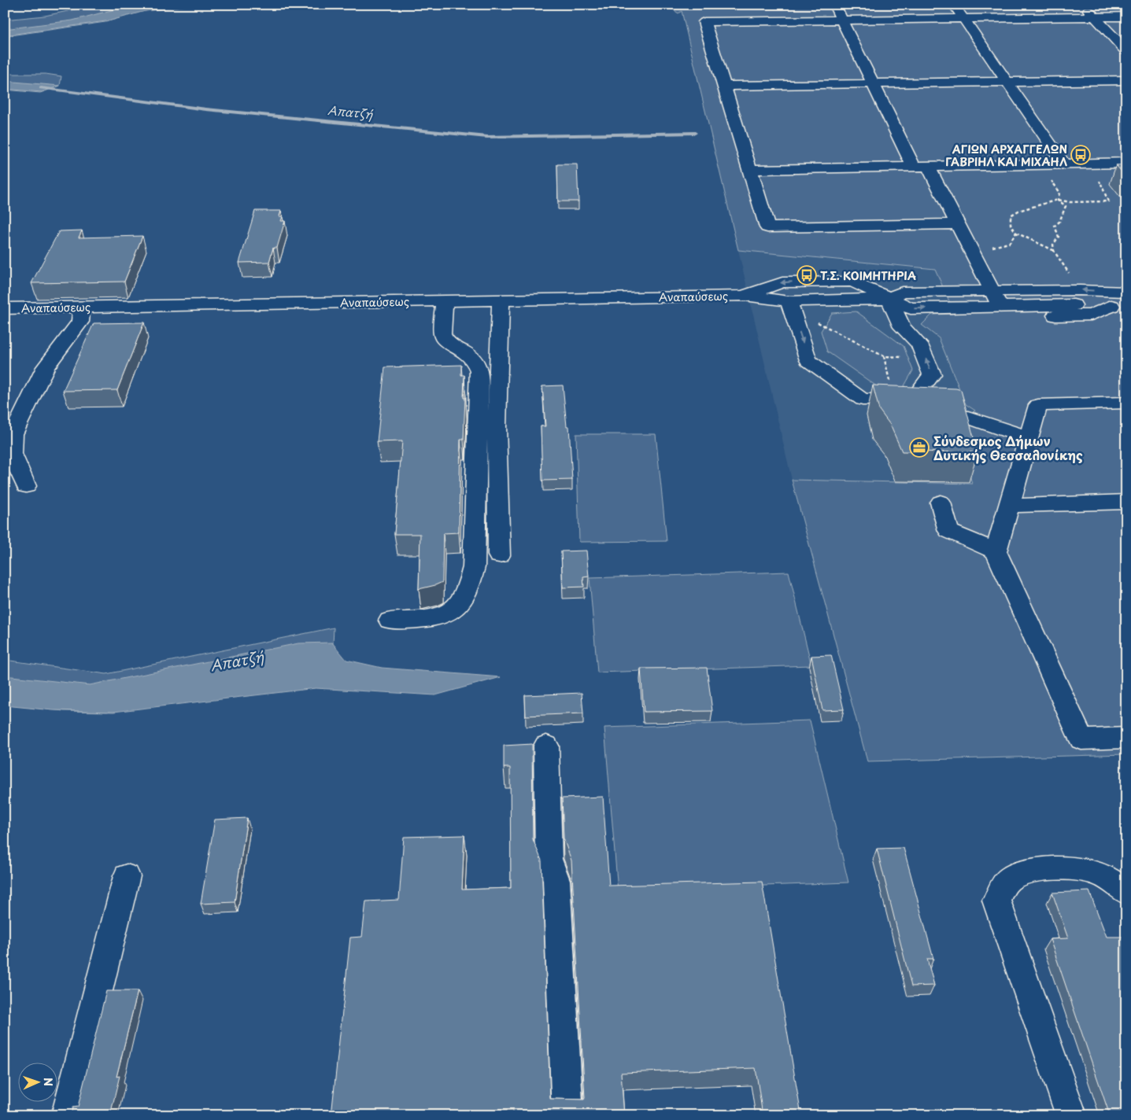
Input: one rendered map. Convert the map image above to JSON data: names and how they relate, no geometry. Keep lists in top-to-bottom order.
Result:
{
  "streets": {
    "street": ["Αναπαύσεως"]
  },
  "water": ["Απατζή"],
  "places": {
    "bus stop": ["ΑΓΙΩΝ ΑΡΧΑΓΓΕΛΩΝ ΓΑΒΡΙΗΛ ΚΑΙ ΜΙΧΑΗΛ", "Τ.Σ. ΚΟΙΜΗΤΗΡΙΑ"],
    "office": ["Σύνδεσμος Δήμων Δυτικής Θεσσαλονίκης"]
  },
  "north": "right"
}
